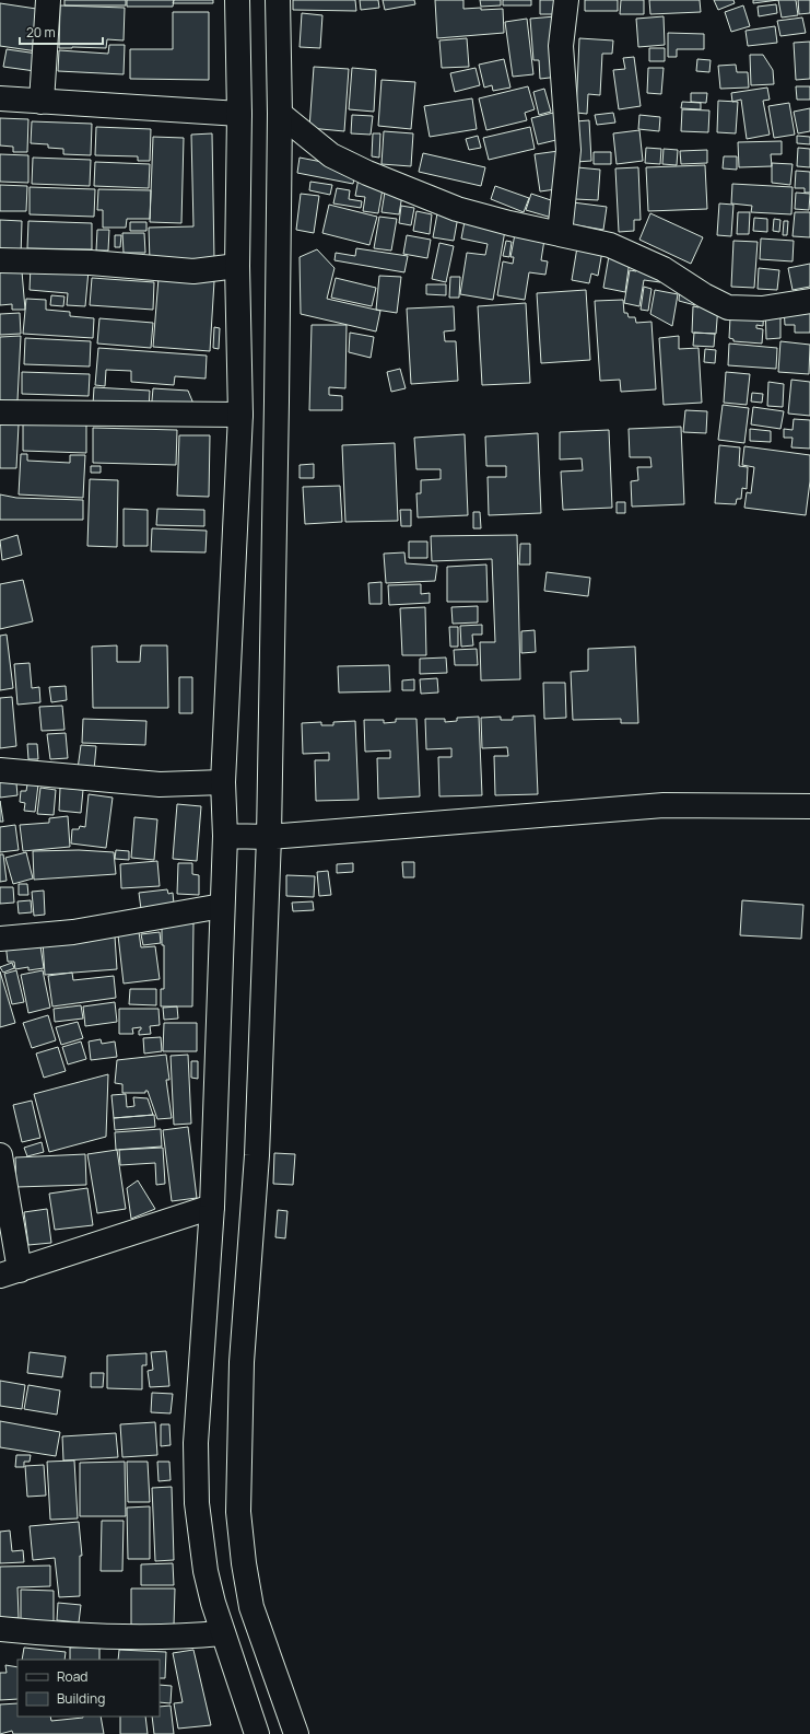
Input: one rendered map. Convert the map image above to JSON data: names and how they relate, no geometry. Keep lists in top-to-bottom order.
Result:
{
  "legend": ["Road", "Building"],
  "scale_bar": "20 m"
}
